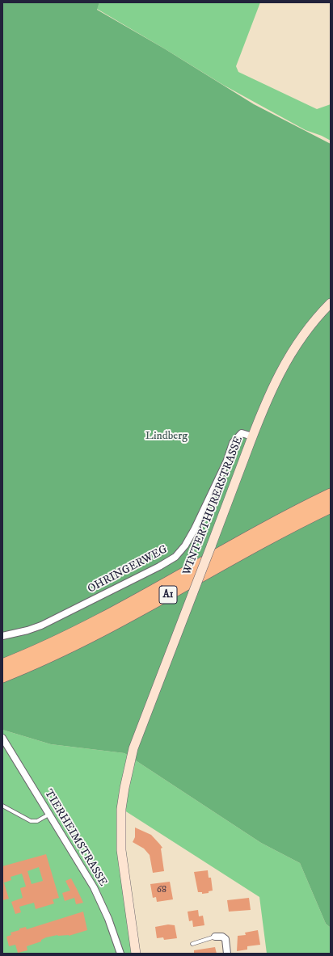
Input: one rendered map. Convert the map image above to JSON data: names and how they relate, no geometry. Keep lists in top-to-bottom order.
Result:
{
  "streets": {
    "highway": ["A1"],
    "main road": ["WINTERTHURERSTRASSE"],
    "street": ["OHRINGERWEG", "TIERHEIMSTRASSE"]
  },
  "crossings": [
    ["WINTERTHURERSTRASSE", "OHRINGERWEG"]
  ],
  "parks": ["Lindberg"],
  "house_numbers": ["68"]
}
